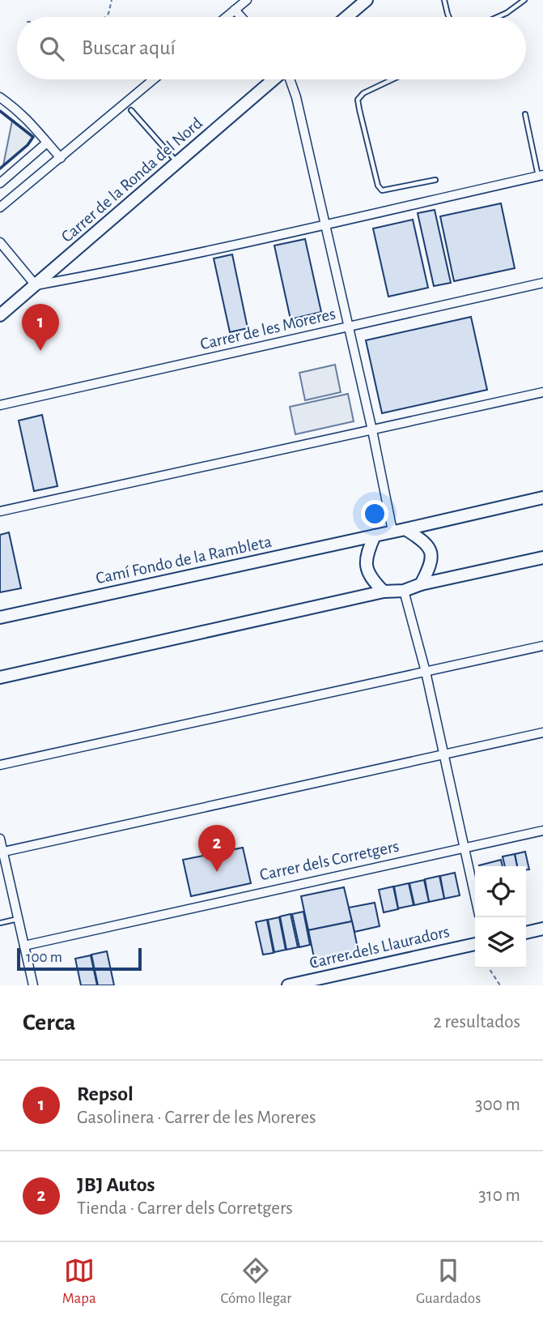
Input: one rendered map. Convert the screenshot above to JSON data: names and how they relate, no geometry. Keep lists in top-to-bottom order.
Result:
{
  "streets": {
    "street": [
      "Carrer de la Ronda del Nord",
      "Carrer de les Moreres",
      "Camí Fondo de la Rambleta",
      "Carrer dels Corretgers",
      "Carrer dels Llauradors"
    ]
  },
  "scale_bar": "100 m",
  "page": {
    "search": "Buscar aquí",
    "pins": ["1", "2"],
    "scale": "100 m",
    "heading": ["Cerca", "2 resultados"],
    "list": [
      {
        "mark": "1",
        "name": "Repsol",
        "note": "Gasolinera · Carrer de les Moreres",
        "value": "300 m"
      },
      {
        "mark": "2",
        "name": "JBJ Autos",
        "note": "Tienda · Carrer dels Corretgers",
        "value": "310 m"
      }
    ],
    "nav": ["Mapa", "Cómo llegar", "Guardados"]
  }
}
